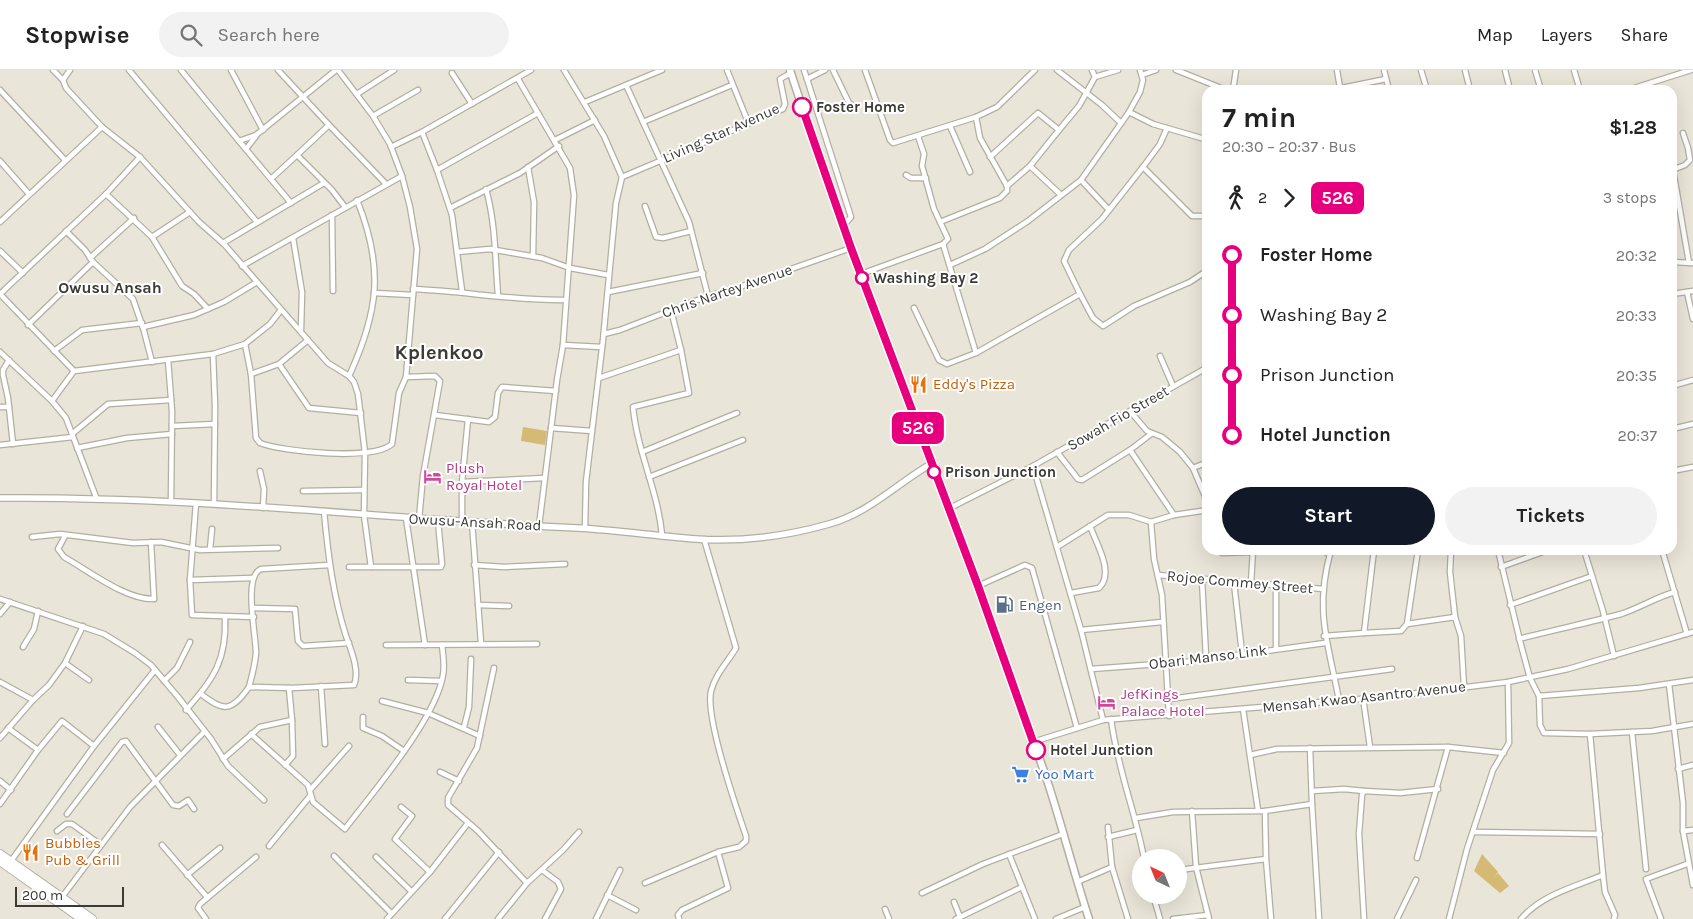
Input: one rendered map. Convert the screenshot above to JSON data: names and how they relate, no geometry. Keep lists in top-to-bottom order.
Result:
{
  "streets": {
    "street": [
      "Living Star Avenue",
      "Chris Nartey Avenue",
      "Sowah Fio Street",
      "Owusu-Ansah Road",
      "Rojoe Commey Street",
      "Obari Manso Link",
      "Mensah Kwao Asantro Avenue"
    ]
  },
  "districts": ["Owusu Ansah", "Kplenkoo"],
  "places": {
    "other": [
      "Foster Home",
      "Washing Bay 2",
      "Prison Junction",
      "Hotel Junction"
    ],
    "restaurant": ["Eddy's Pizza", "Bubbles Pub & Grill"],
    "hotel": ["Plush Royal Hotel", "JefKings Palace Hotel"],
    "fuel station": ["Engen"],
    "supermarket": ["Yoo Mart"]
  },
  "lines": ["bus line 526"],
  "scale_bar": "200 m",
  "north": "top left",
  "page": {
    "header": "Stopwise",
    "search": "Search here",
    "nav": ["Map", "Layers", "Share"],
    "on_map": "526",
    "heading": ["7 min", "20:30 – 20:37 · Bus", "$1.28"],
    "legs": ["2", "526", "3 stops"],
    "list": [
      {
        "name": "Foster Home",
        "value": "20:32"
      },
      {
        "name": "Washing Bay 2",
        "value": "20:33"
      },
      {
        "name": "Prison Junction",
        "value": "20:35"
      },
      {
        "name": "Hotel Junction",
        "value": "20:37"
      }
    ],
    "buttons": ["Start", "Tickets"],
    "scale": "200 m"
  }
}
